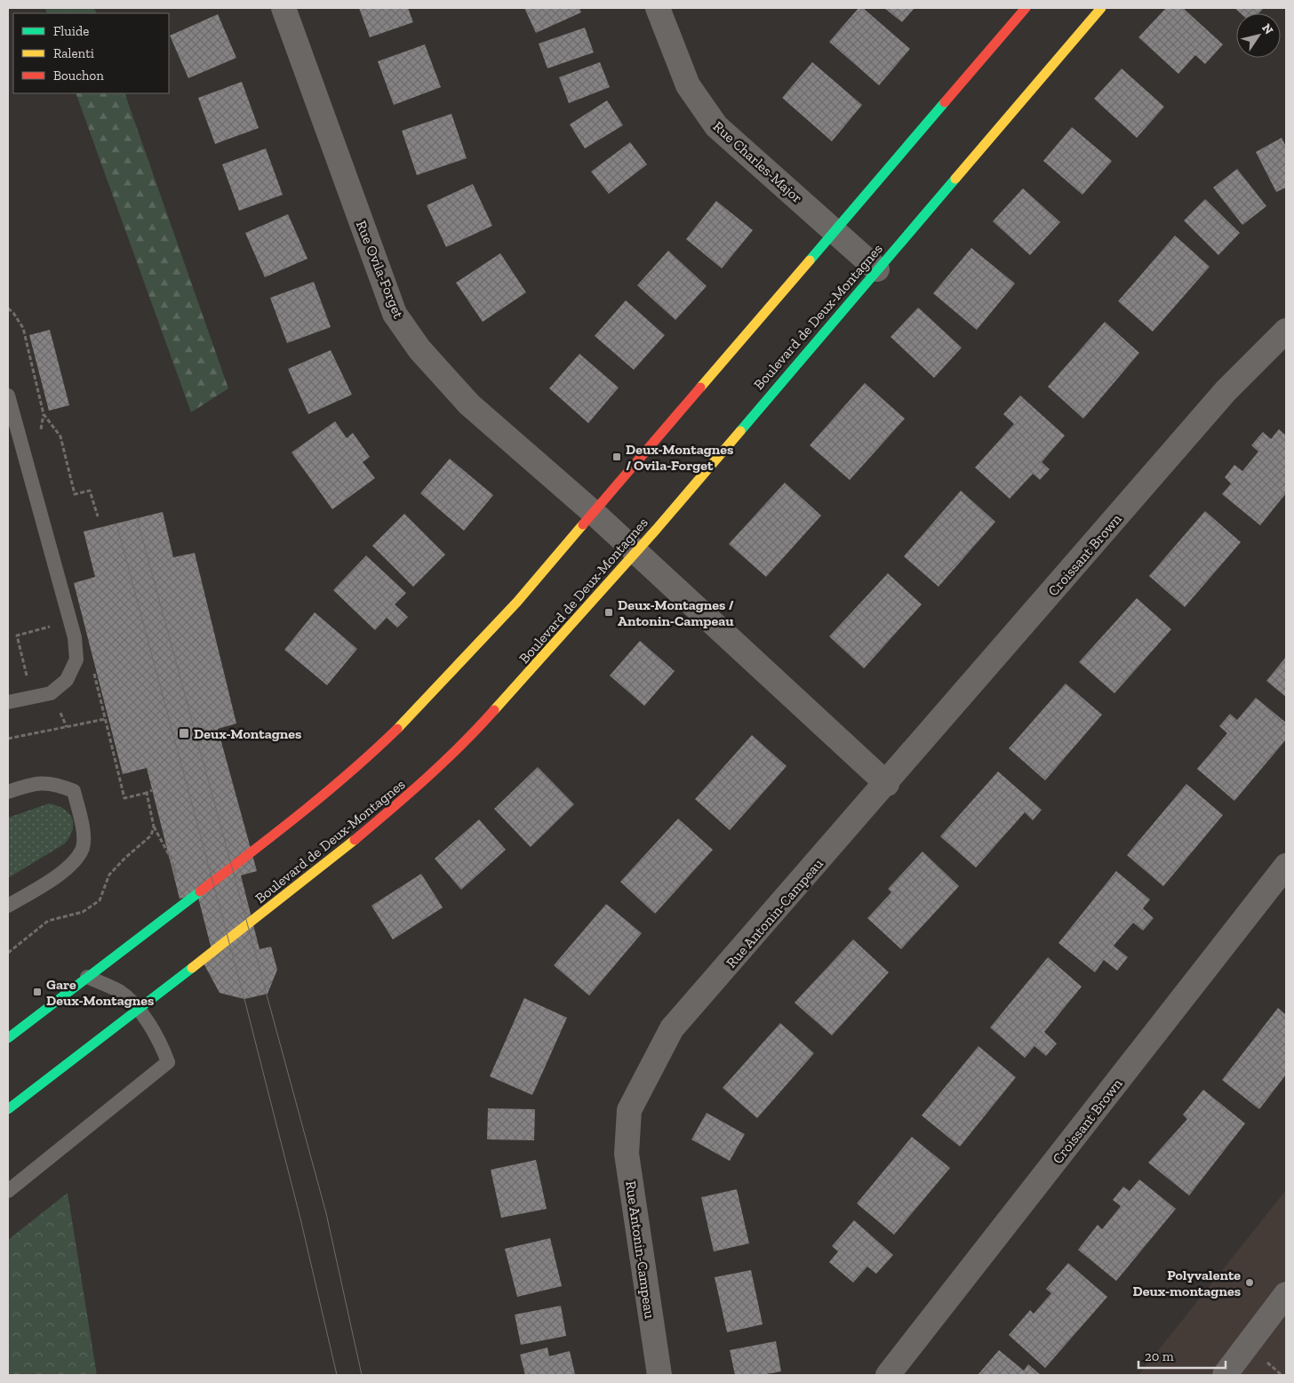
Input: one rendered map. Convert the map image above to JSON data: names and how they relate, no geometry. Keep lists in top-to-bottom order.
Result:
{
  "streets": {
    "street": [
      "Rue Charles-Major",
      "Rue Ovila-Forget",
      "Boulevard de Deux-Montagnes",
      "Croissant Brown",
      "Rue Antonin-Campeau"
    ]
  },
  "crossings": [
    ["Rue Charles-Major", "Boulevard de Deux-Montagnes"],
    ["Rue Ovila-Forget", "Boulevard de Deux-Montagnes"],
    ["Croissant Brown", "Rue Antonin-Campeau"]
  ],
  "places": {
    "transit": [
      "Deux-Montagnes / Ovila-Forget",
      "Deux-Montagnes / Antonin-Campeau",
      "Deux-Montagnes",
      "Gare Deux-Montagnes"
    ],
    "other": ["Polyvalente Deux-montagnes"]
  },
  "legend": ["Fluide", "Ralenti", "Bouchon"],
  "scale_bar": "20 m",
  "north": "top right"
}
